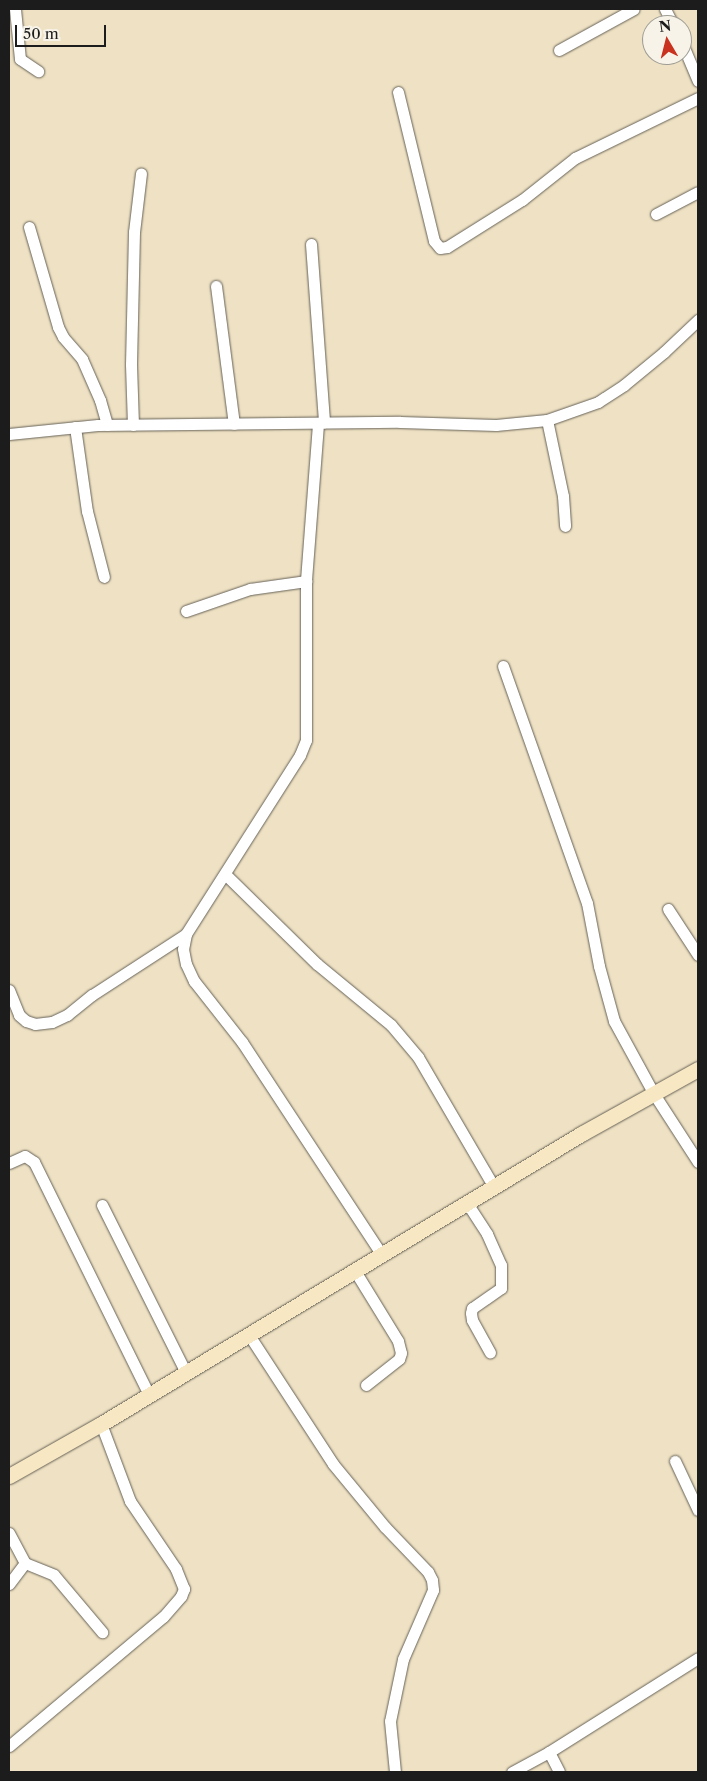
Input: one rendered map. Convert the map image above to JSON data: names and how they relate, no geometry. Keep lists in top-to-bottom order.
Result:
{
  "scale_bar": "50 m",
  "north": "top"
}
